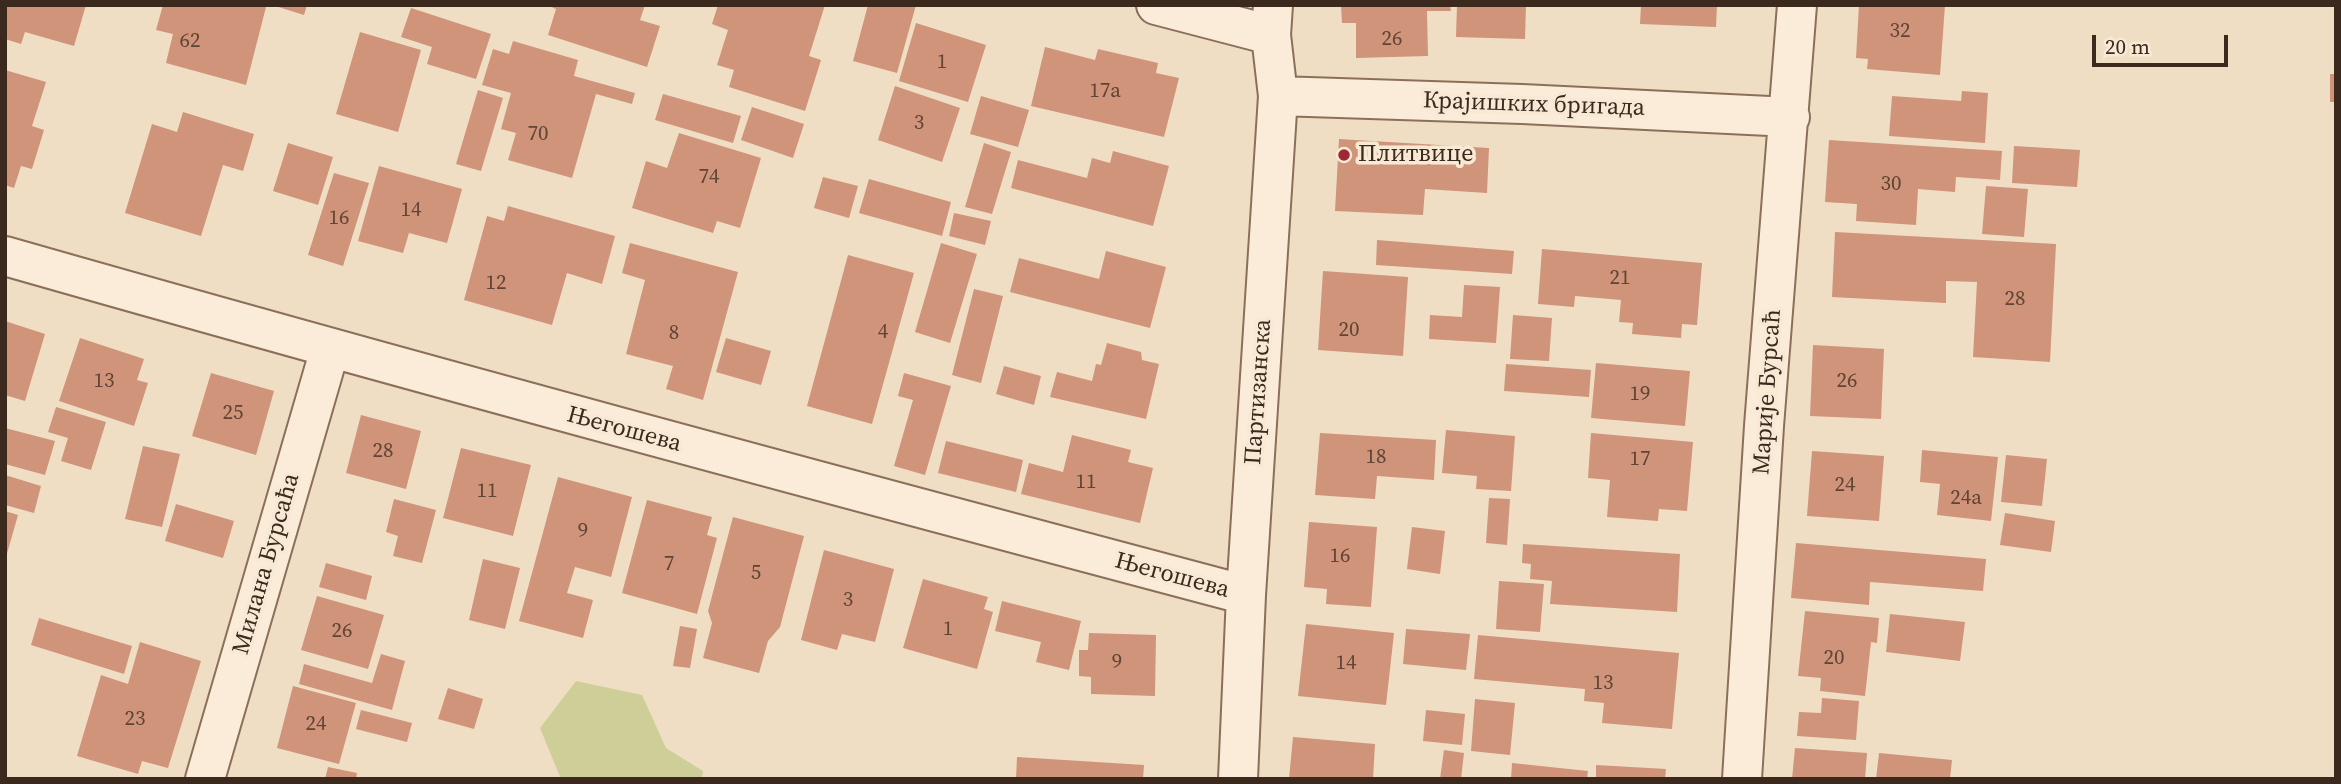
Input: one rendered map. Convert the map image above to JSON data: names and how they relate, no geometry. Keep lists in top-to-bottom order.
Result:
{
  "streets": {
    "street": [
      "Крајишких бригада",
      "Партизанска",
      "Марије Бурсаћ",
      "Његошева",
      "Милана Бурсаћа"
    ]
  },
  "crossings": [
    ["Крајишких бригада", "Партизанска"],
    ["Крајишких бригада", "Марије Бурсаћ"],
    ["Партизанска", "Његошева"],
    ["Његошева", "Милана Бурсаћа"]
  ],
  "places": ["Плитвице"],
  "house_numbers": [
    "32",
    "26",
    "62",
    "1",
    "17a",
    "3",
    "70",
    "74",
    "30",
    "14",
    "16",
    "21",
    "12",
    "28",
    "20",
    "4",
    "8",
    "13",
    "26",
    "19",
    "25",
    "28",
    "18",
    "17",
    "11",
    "24",
    "11",
    "24a",
    "9",
    "16",
    "7",
    "5",
    "3",
    "1",
    "26",
    "20",
    "9",
    "14",
    "13",
    "23",
    "24"
  ],
  "scale_bar": "20 m"
}
